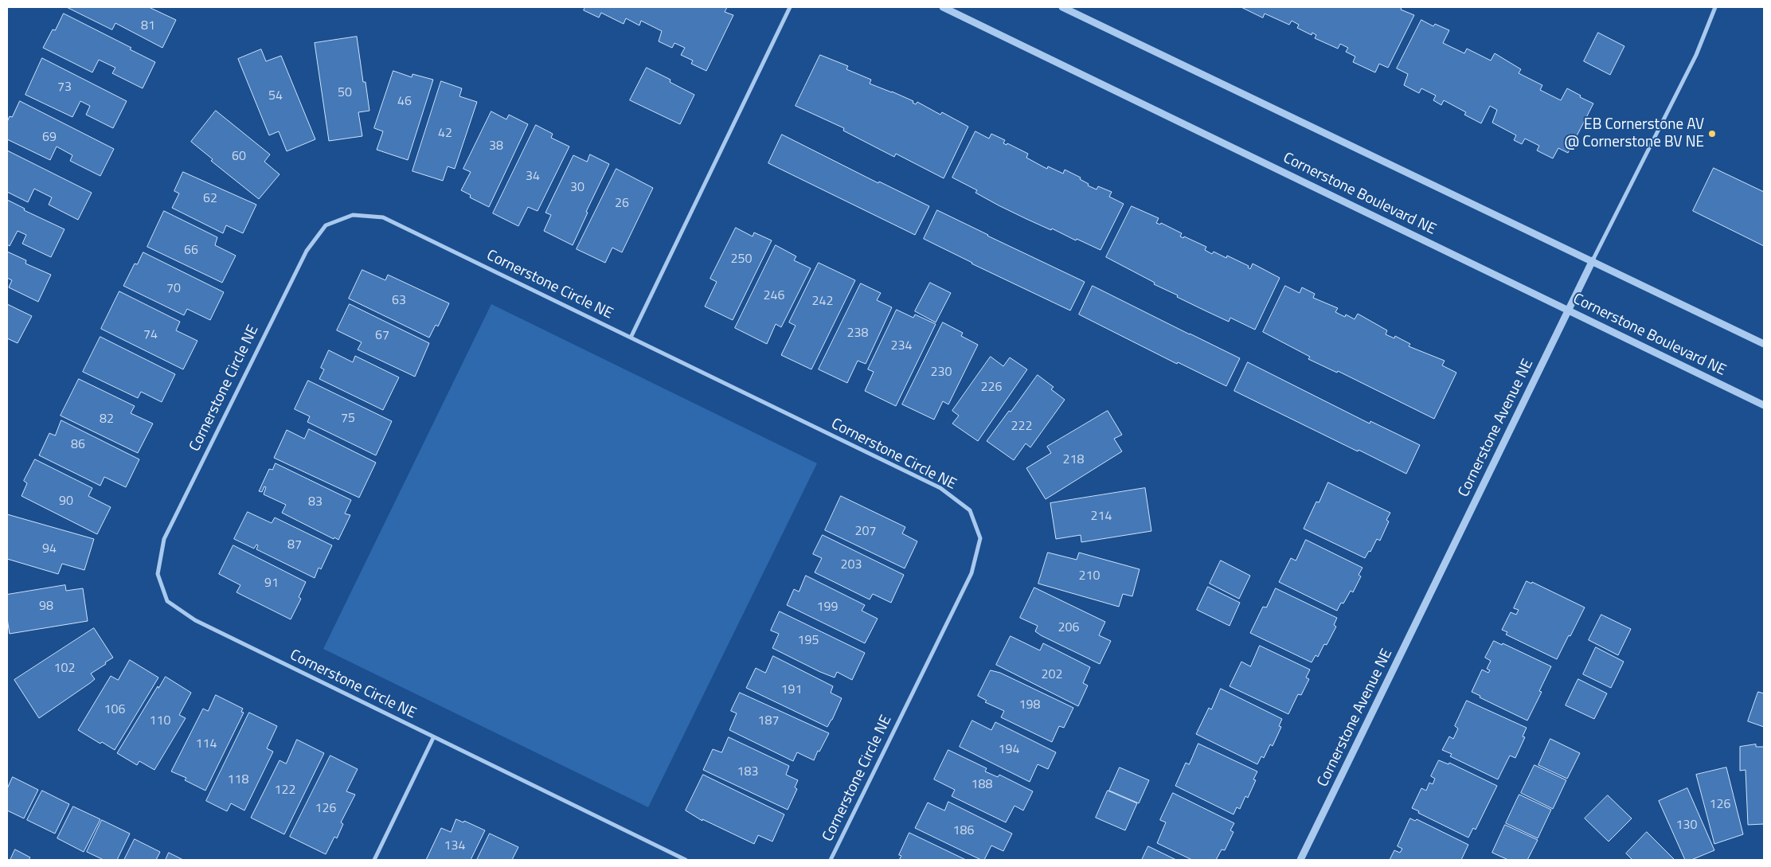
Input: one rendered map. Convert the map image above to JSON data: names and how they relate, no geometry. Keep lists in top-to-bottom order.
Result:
{
  "streets": {
    "street": ["Cornerstone Boulevard NE", "Cornerstone Circle NE", "Cornerstone Avenue NE"]
  },
  "crossings": [
    ["Cornerstone Boulevard NE", "Cornerstone Avenue NE"]
  ],
  "places": ["EB Cornerstone AV @ Cornerstone BV NE"],
  "house_numbers": [
    "81",
    "73",
    "50",
    "54",
    "46",
    "42",
    "69",
    "38",
    "60",
    "34",
    "30",
    "62",
    "26",
    "66",
    "250",
    "70",
    "246",
    "63",
    "242",
    "238",
    "74",
    "67",
    "234",
    "230",
    "226",
    "75",
    "82",
    "222",
    "86",
    "218",
    "90",
    "83",
    "214",
    "207",
    "87",
    "94",
    "203",
    "210",
    "91",
    "98",
    "199",
    "206",
    "195",
    "102",
    "202",
    "191",
    "198",
    "106",
    "110",
    "187",
    "114",
    "194",
    "183",
    "118",
    "188",
    "122",
    "126",
    "126",
    "130",
    "186",
    "134"
  ]
}
